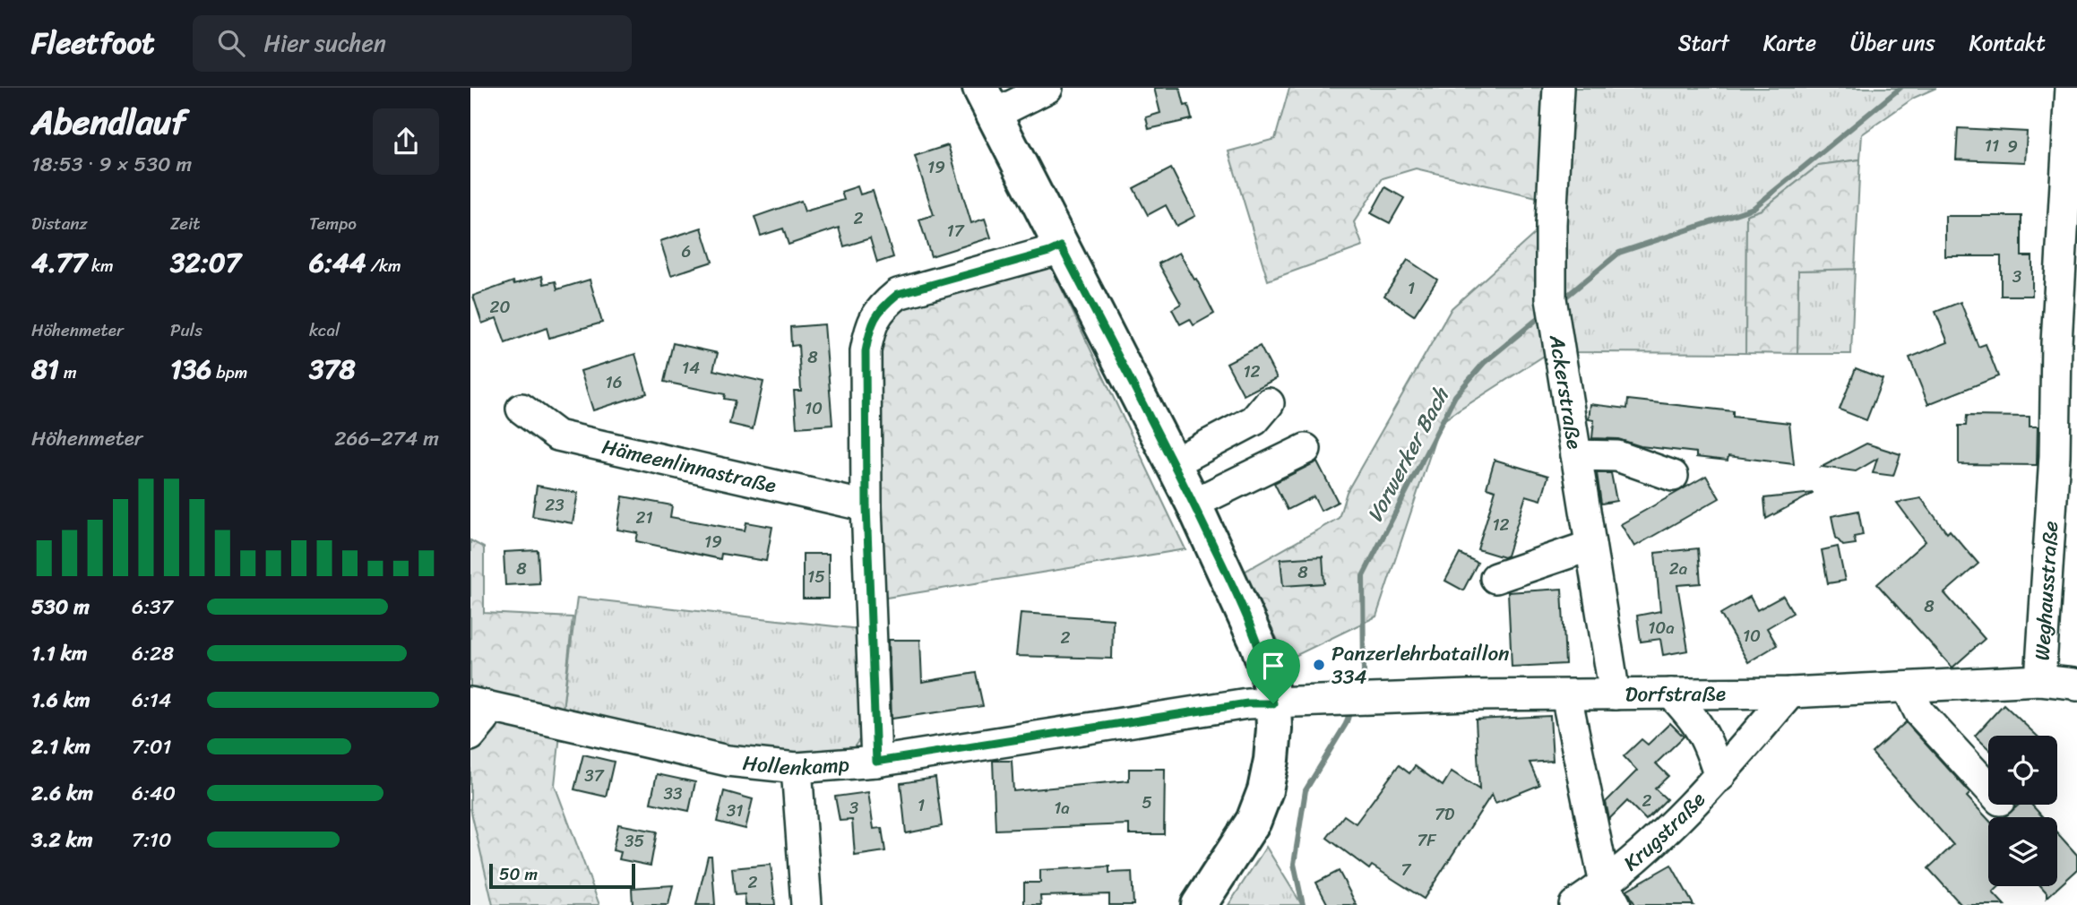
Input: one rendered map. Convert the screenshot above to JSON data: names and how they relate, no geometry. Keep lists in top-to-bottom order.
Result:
{
  "streets": {
    "street": [
      "Ackerstraße",
      "Hämeenlinnastraße",
      "Weghausstraße",
      "Dorfstraße",
      "Hollenkamp",
      "Krugstraße"
    ]
  },
  "crossings": [
    ["Ackerstraße", "Dorfstraße"],
    ["Weghausstraße", "Dorfstraße"],
    ["Dorfstraße", "Hollenkamp"],
    ["Dorfstraße", "Krugstraße"]
  ],
  "water": ["Vorwerker Bach"],
  "places": ["Panzerlehrbataillon 334"],
  "house_numbers": [
    "11",
    "9",
    "19",
    "2",
    "17",
    "6",
    "3",
    "1",
    "20",
    "8",
    "14",
    "12",
    "16",
    "10",
    "23",
    "21",
    "12",
    "19",
    "8",
    "2a",
    "8",
    "15",
    "8",
    "10a",
    "10",
    "2",
    "37",
    "33",
    "2",
    "5",
    "1",
    "3",
    "1a",
    "31",
    "7D",
    "7F",
    "35",
    "7",
    "2"
  ],
  "scale_bar": "50 m",
  "page": {
    "header": "Fleetfoot",
    "search": "Hier suchen",
    "nav": [
      "Start",
      "Karte",
      "Über uns",
      "Kontakt"
    ],
    "heading": ["Abendlauf", "18:53 · 9 × 530 m"],
    "stats": [
      ["Distanz", "4.77 km"],
      ["Zeit", "32:07"],
      ["Tempo", "6:44 /km"],
      ["Höhenmeter", "81 m"],
      ["Puls", "136 bpm"],
      ["kcal", "378"]
    ],
    "chart": ["Höhenmeter", "266–274 m"],
    "list": [
      {
        "name": "530 m",
        "note": "6:37"
      },
      {
        "name": "1.1 km",
        "note": "6:28"
      },
      {
        "name": "1.6 km",
        "note": "6:14"
      },
      {
        "name": "2.1 km",
        "note": "7:01"
      },
      {
        "name": "2.6 km",
        "note": "6:40"
      },
      {
        "name": "3.2 km",
        "note": "7:10"
      }
    ],
    "scale": "50 m"
  }
}
